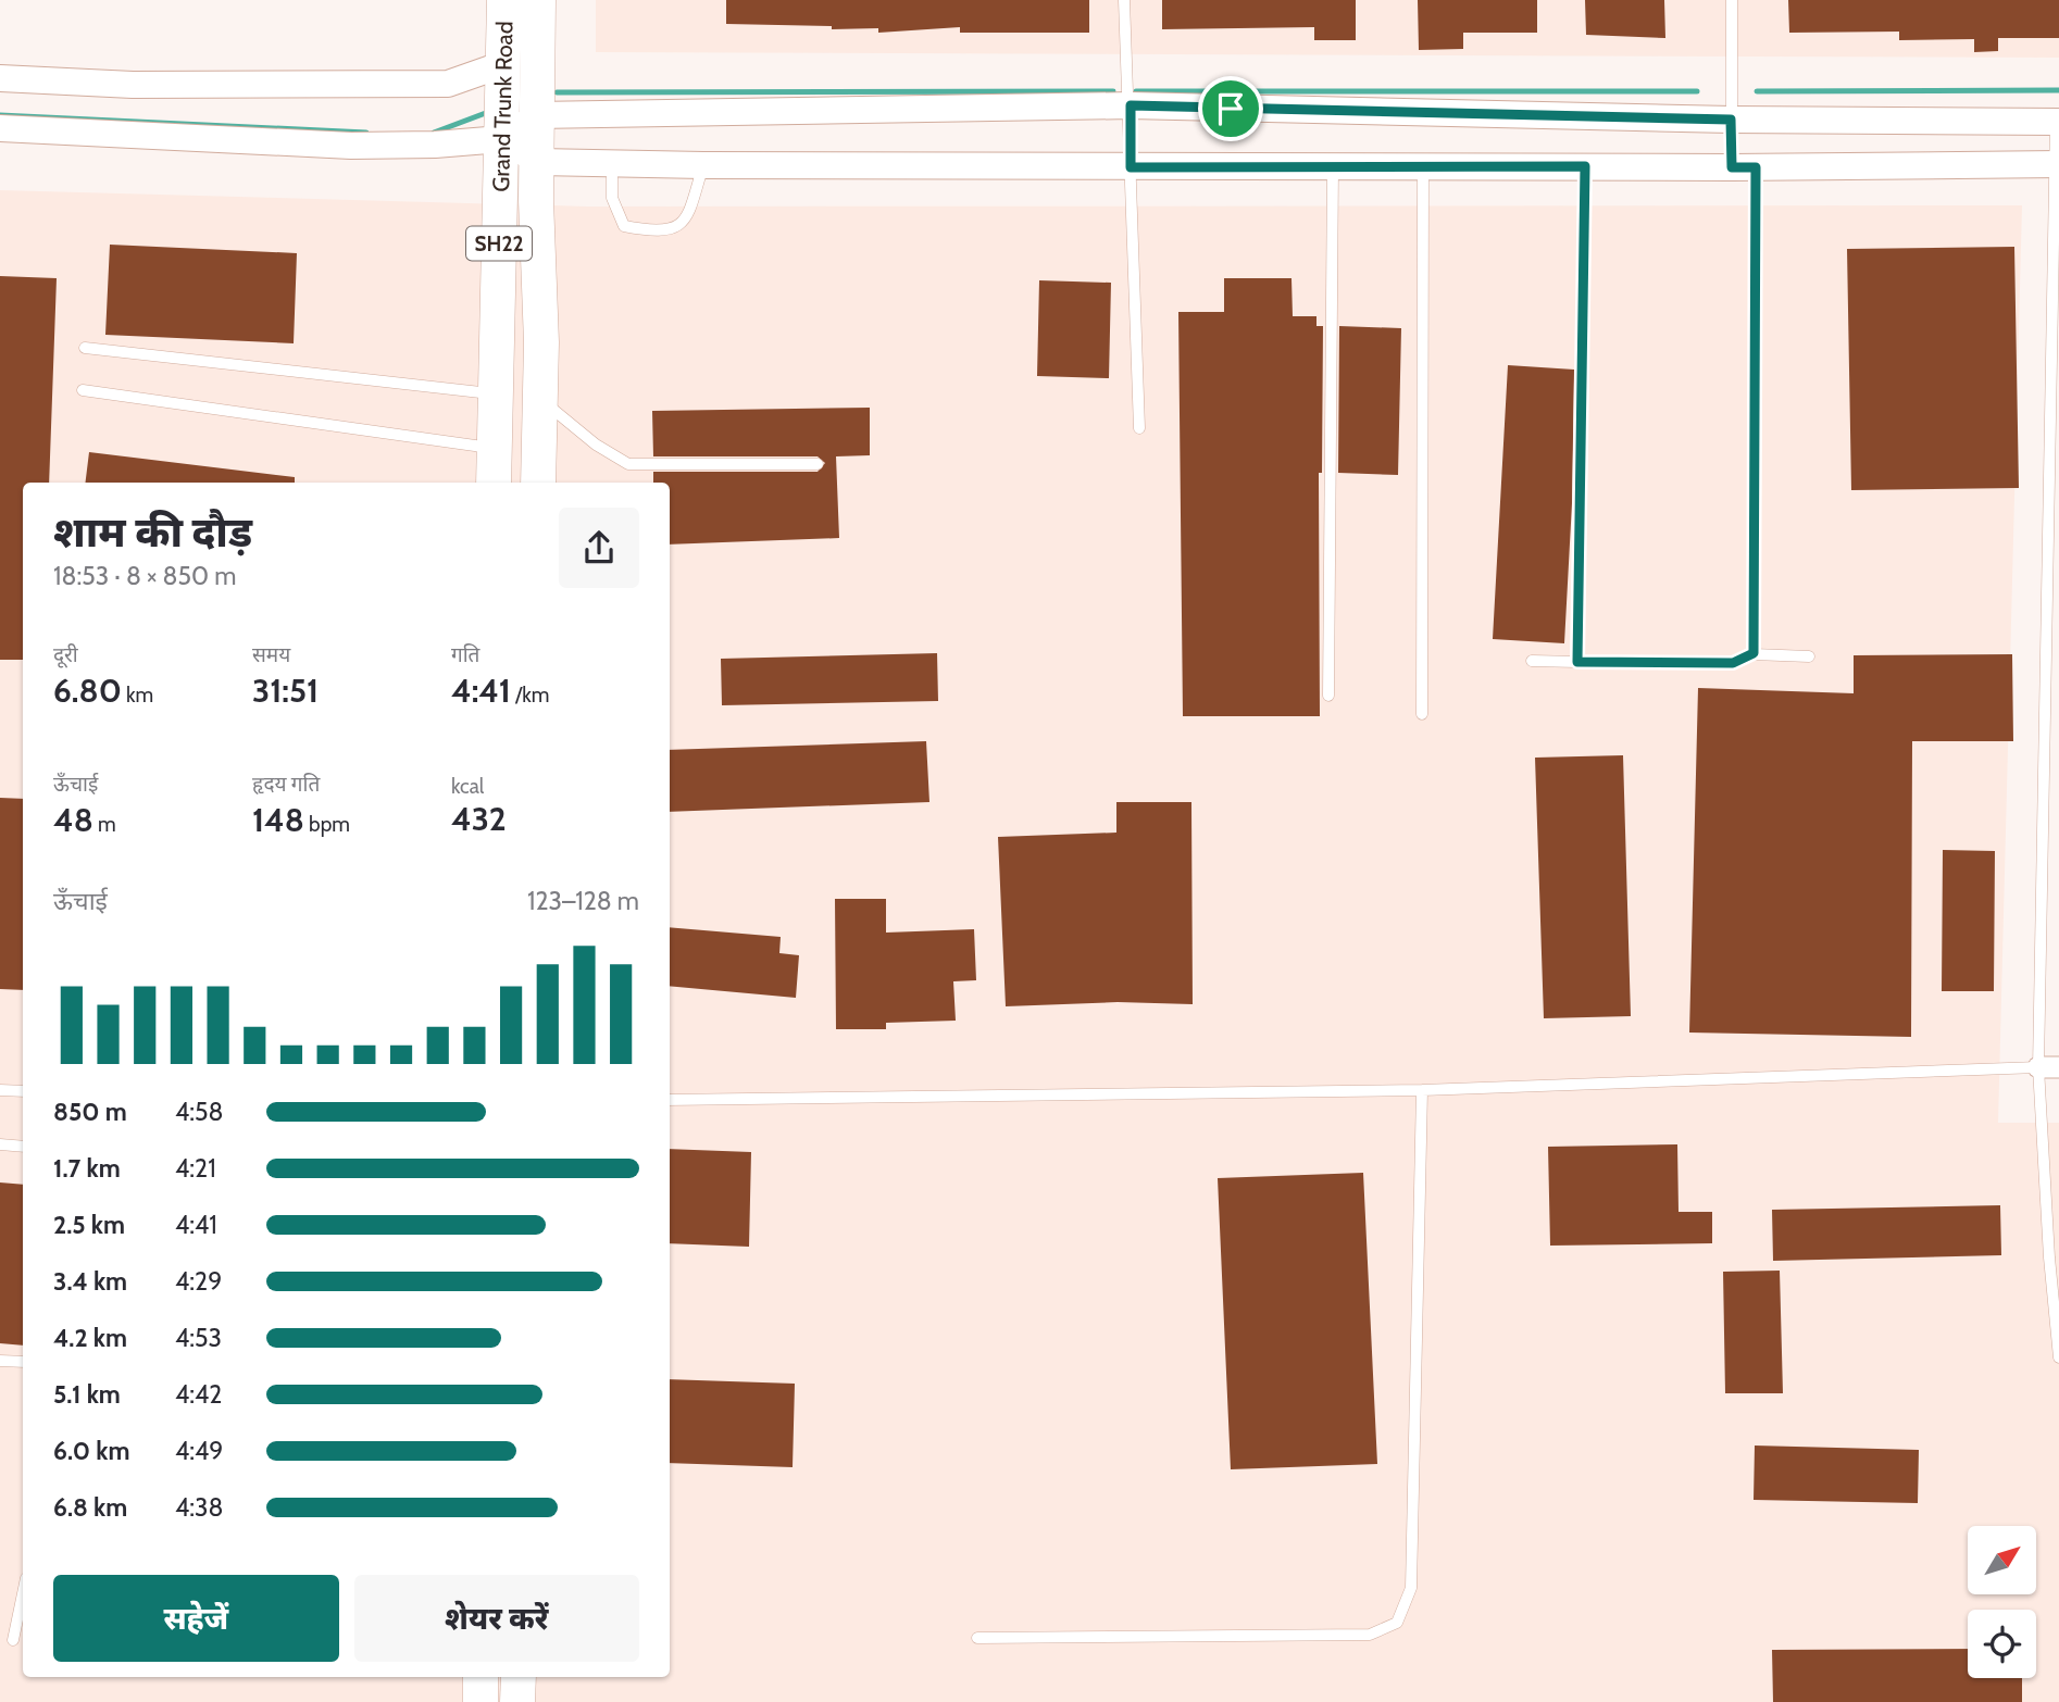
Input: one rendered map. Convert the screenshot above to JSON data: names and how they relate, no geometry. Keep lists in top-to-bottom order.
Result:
{
  "streets": {
    "highway": ["Grand Trunk Road", "SH22"]
  },
  "north": "top right",
  "page": {
    "heading": ["शाम की दौड़", "18:53 · 8 × 850 m"],
    "stats": [
      ["दूरी", "6.80 km"],
      ["समय", "31:51"],
      ["गति", "4:41 /km"],
      ["ऊँचाई", "48 m"],
      ["हृदय गति", "148 bpm"],
      ["kcal", "432"]
    ],
    "chart": ["ऊँचाई", "123–128 m"],
    "list": [
      {
        "name": "850 m",
        "note": "4:58"
      },
      {
        "name": "1.7 km",
        "note": "4:21"
      },
      {
        "name": "2.5 km",
        "note": "4:41"
      },
      {
        "name": "3.4 km",
        "note": "4:29"
      },
      {
        "name": "4.2 km",
        "note": "4:53"
      },
      {
        "name": "5.1 km",
        "note": "4:42"
      },
      {
        "name": "6.0 km",
        "note": "4:49"
      },
      {
        "name": "6.8 km",
        "note": "4:38"
      }
    ],
    "buttons": ["सहेजें", "शेयर करें"]
  }
}
